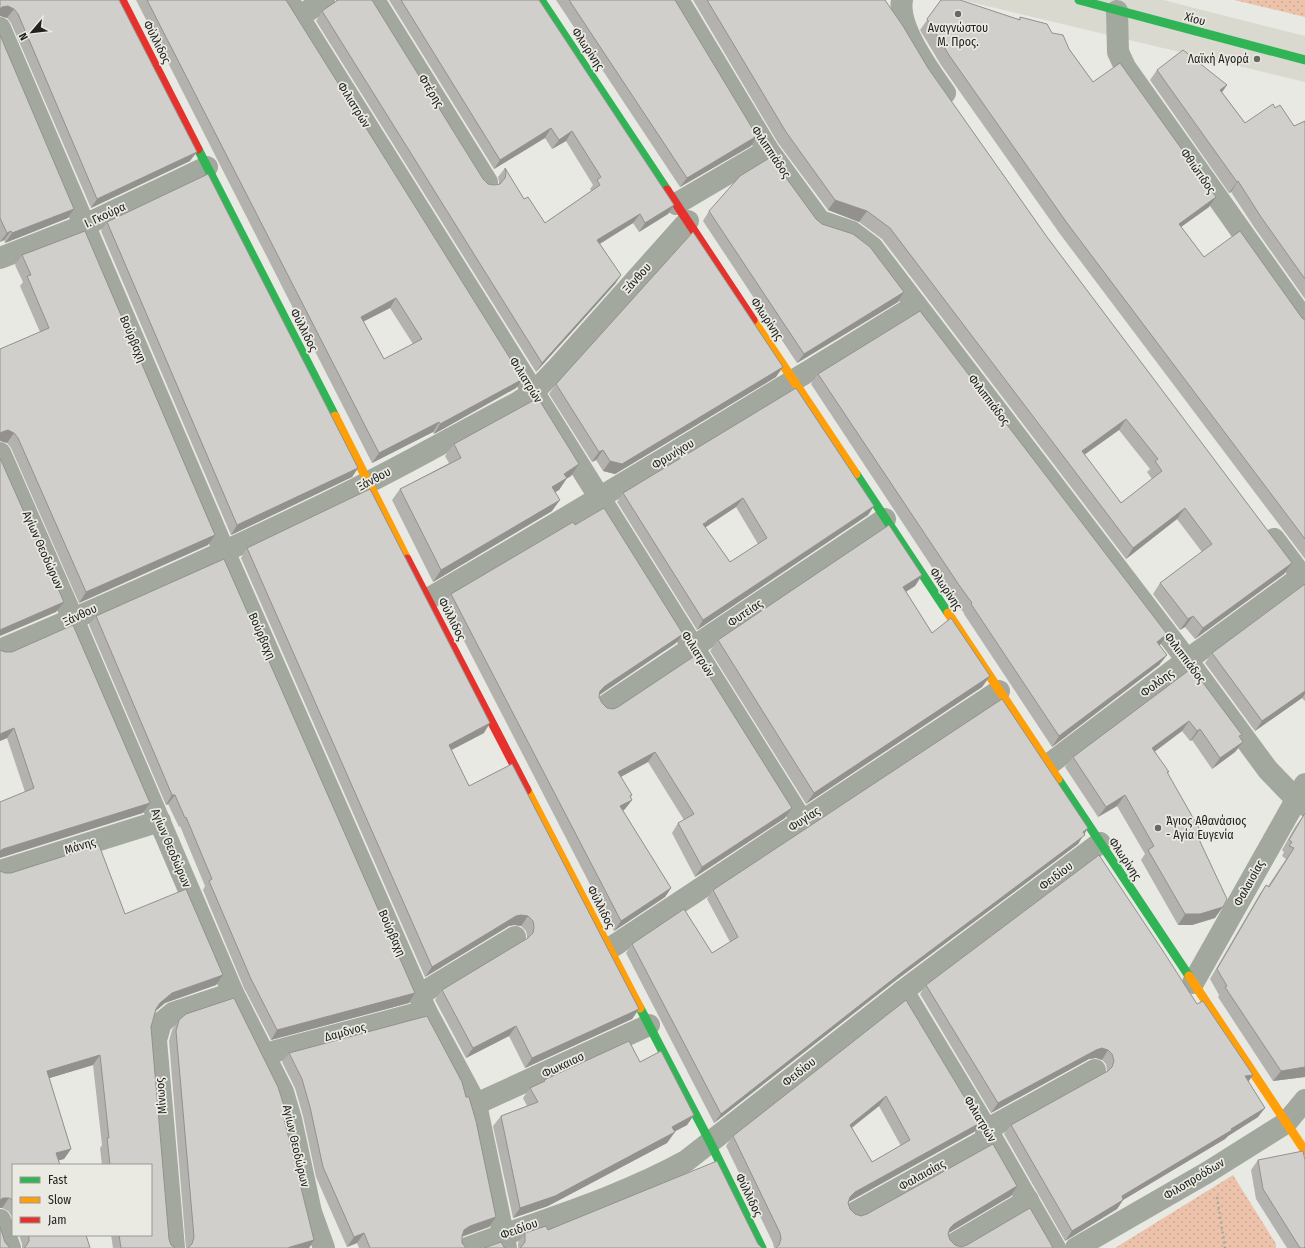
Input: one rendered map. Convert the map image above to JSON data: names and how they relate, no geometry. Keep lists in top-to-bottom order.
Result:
{
  "streets": {
    "street": [
      "Χίου",
      "Φύλλιδος",
      "Φλωρίνης",
      "Φτέρης",
      "Φιλιατρών",
      "Φιλιππιάδος",
      "Φθιώτιδος",
      "Ι. Γκούρα",
      "Ξάνθου",
      "Βούρβαχη",
      "Φρυνίχου",
      "Αγίων Θεοδώρων",
      "Φυτείας",
      "Φολόης",
      "Φυγίας",
      "Μάνης",
      "Φειδίου",
      "Φαλαισίας",
      "Δαμδνος",
      "Φωκαιασ",
      "Μίνωος",
      "Φιλοπροόδων"
    ]
  },
  "crossings": [
    ["Χίου", "Φθιώτιδος"],
    ["Φύλλιδος", "Ι. Γκούρα"],
    ["Φύλλιδος", "Ξάνθου"],
    ["Φύλλιδος", "Φρυνίχου"],
    ["Φύλλιδος", "Φυγίας"],
    ["Φύλλιδος", "Φειδίου"],
    ["Φύλλιδος", "Φωκαιασ"],
    ["Φλωρίνης", "Ξάνθου"],
    ["Φλωρίνης", "Φρυνίχου"],
    ["Φλωρίνης", "Φυτείας"],
    ["Φλωρίνης", "Φολόης"],
    ["Φλωρίνης", "Φυγίας"],
    ["Φλωρίνης", "Φειδίου"],
    ["Φλωρίνης", "Φαλαισίας"],
    ["Φλωρίνης", "Φιλοπροόδων"],
    ["Φιλιατρών", "Ξάνθου"],
    ["Φιλιατρών", "Φρυνίχου"],
    ["Φιλιατρών", "Φυτείας"],
    ["Φιλιατρών", "Φυγίας"],
    ["Φιλιατρών", "Φειδίου"],
    ["Φιλιατρών", "Φαλαισίας"],
    ["Φιλιππιάδος", "Ξάνθου"],
    ["Φιλιππιάδος", "Φρυνίχου"],
    ["Φιλιππιάδος", "Φολόης"],
    ["Φιλιππιάδος", "Φαλαισίας"],
    ["Ι. Γκούρα", "Βούρβαχη"],
    ["Ξάνθου", "Βούρβαχη"],
    ["Ξάνθου", "Αγίων Θεοδώρων"],
    ["Βούρβαχη", "Φειδίου"],
    ["Βούρβαχη", "Δαμδνος"],
    ["Βούρβαχη", "Φωκαιασ"],
    ["Αγίων Θεοδώρων", "Μάνης"],
    ["Αγίων Θεοδώρων", "Δαμδνος"],
    ["Αγίων Θεοδώρων", "Μίνωος"]
  ],
  "places": ["Αναγνώστου Μ. Προς.", "Λαϊκή Αγορά", "Άγιος Αθανάσιος - Αγία Ευγενία"],
  "legend": ["Fast", "Slow", "Jam"],
  "north": "bottom left"
}
